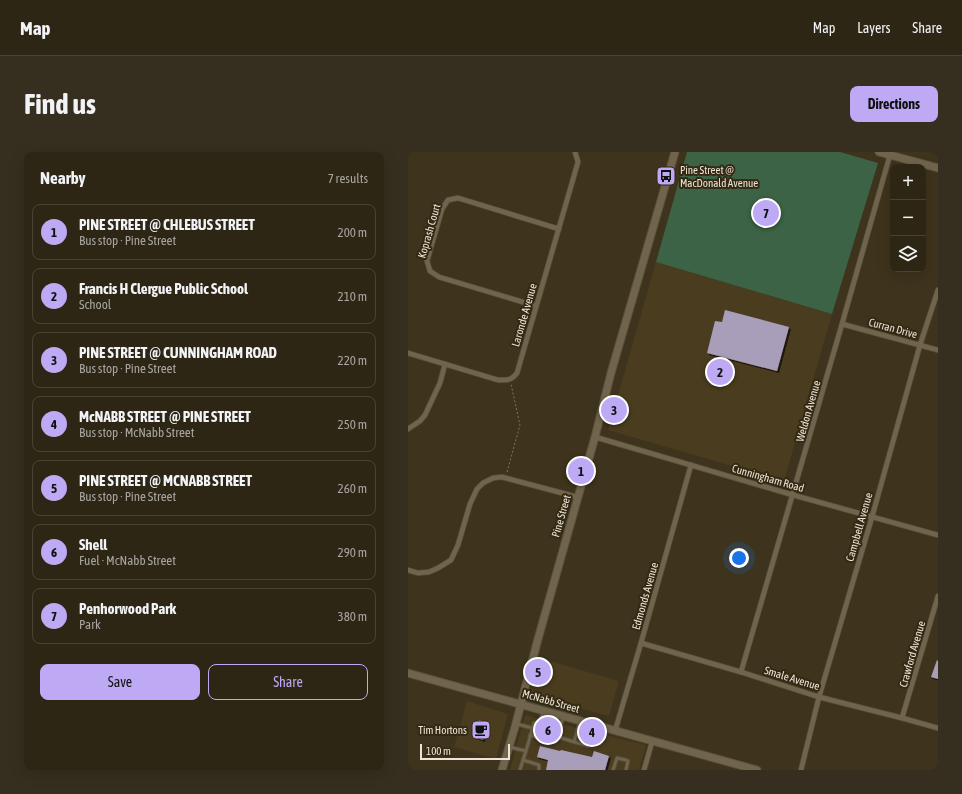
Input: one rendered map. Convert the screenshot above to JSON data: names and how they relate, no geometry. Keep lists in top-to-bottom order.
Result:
{
  "streets": {
    "street": [
      "Koprash Court",
      "Laronde Avenue",
      "Curran Drive",
      "Weldon Avenue",
      "Cunningham Road",
      "Pine Street",
      "Campbell Avenue",
      "Edmonds Avenue",
      "Crawford Avenue",
      "Smale Avenue",
      "McNabb Street"
    ]
  },
  "crossings": [
    ["Koprash Court", "Laronde Avenue"],
    ["Curran Drive", "Weldon Avenue"],
    ["Curran Drive", "Campbell Avenue"],
    ["Weldon Avenue", "Cunningham Road"],
    ["Weldon Avenue", "Smale Avenue"],
    ["Cunningham Road", "Pine Street"],
    ["Cunningham Road", "Campbell Avenue"],
    ["Cunningham Road", "Edmonds Avenue"],
    ["Pine Street", "McNabb Street"],
    ["Campbell Avenue", "Smale Avenue"],
    ["Edmonds Avenue", "Smale Avenue"],
    ["Edmonds Avenue", "McNabb Street"],
    ["Crawford Avenue", "Smale Avenue"]
  ],
  "places": {
    "bus stop": ["Pine Street @ MacDonald Avenue"],
    "cafe": ["Tim Hortons"]
  },
  "scale_bar": "100 m",
  "page": {
    "header": "Map",
    "nav": ["Map", "Layers", "Share"],
    "buttons": [
      "Directions",
      ["Save", "Share"]
    ],
    "title": "Find us",
    "heading": ["Nearby", "7 results"],
    "map_buttons": ["+", "−"],
    "pins": [
      "7",
      "2",
      "3",
      "1",
      "5",
      "6",
      "4"
    ],
    "list": [
      {
        "mark": "1",
        "name": "PINE STREET @ CHLEBUS STREET",
        "note": "Bus stop · Pine Street",
        "value": "200 m"
      },
      {
        "mark": "2",
        "name": "Francis H Clergue Public School",
        "note": "School",
        "value": "210 m"
      },
      {
        "mark": "3",
        "name": "PINE STREET @ CUNNINGHAM ROAD",
        "note": "Bus stop · Pine Street",
        "value": "220 m"
      },
      {
        "mark": "4",
        "name": "McNABB STREET @ PINE STREET",
        "note": "Bus stop · McNabb Street",
        "value": "250 m"
      },
      {
        "mark": "5",
        "name": "PINE STREET @ MCNABB STREET",
        "note": "Bus stop · Pine Street",
        "value": "260 m"
      },
      {
        "mark": "6",
        "name": "Shell",
        "note": "Fuel · McNabb Street",
        "value": "290 m"
      },
      {
        "mark": "7",
        "name": "Penhorwood Park",
        "note": "Park",
        "value": "380 m"
      }
    ],
    "scale": "100 m"
  }
}
